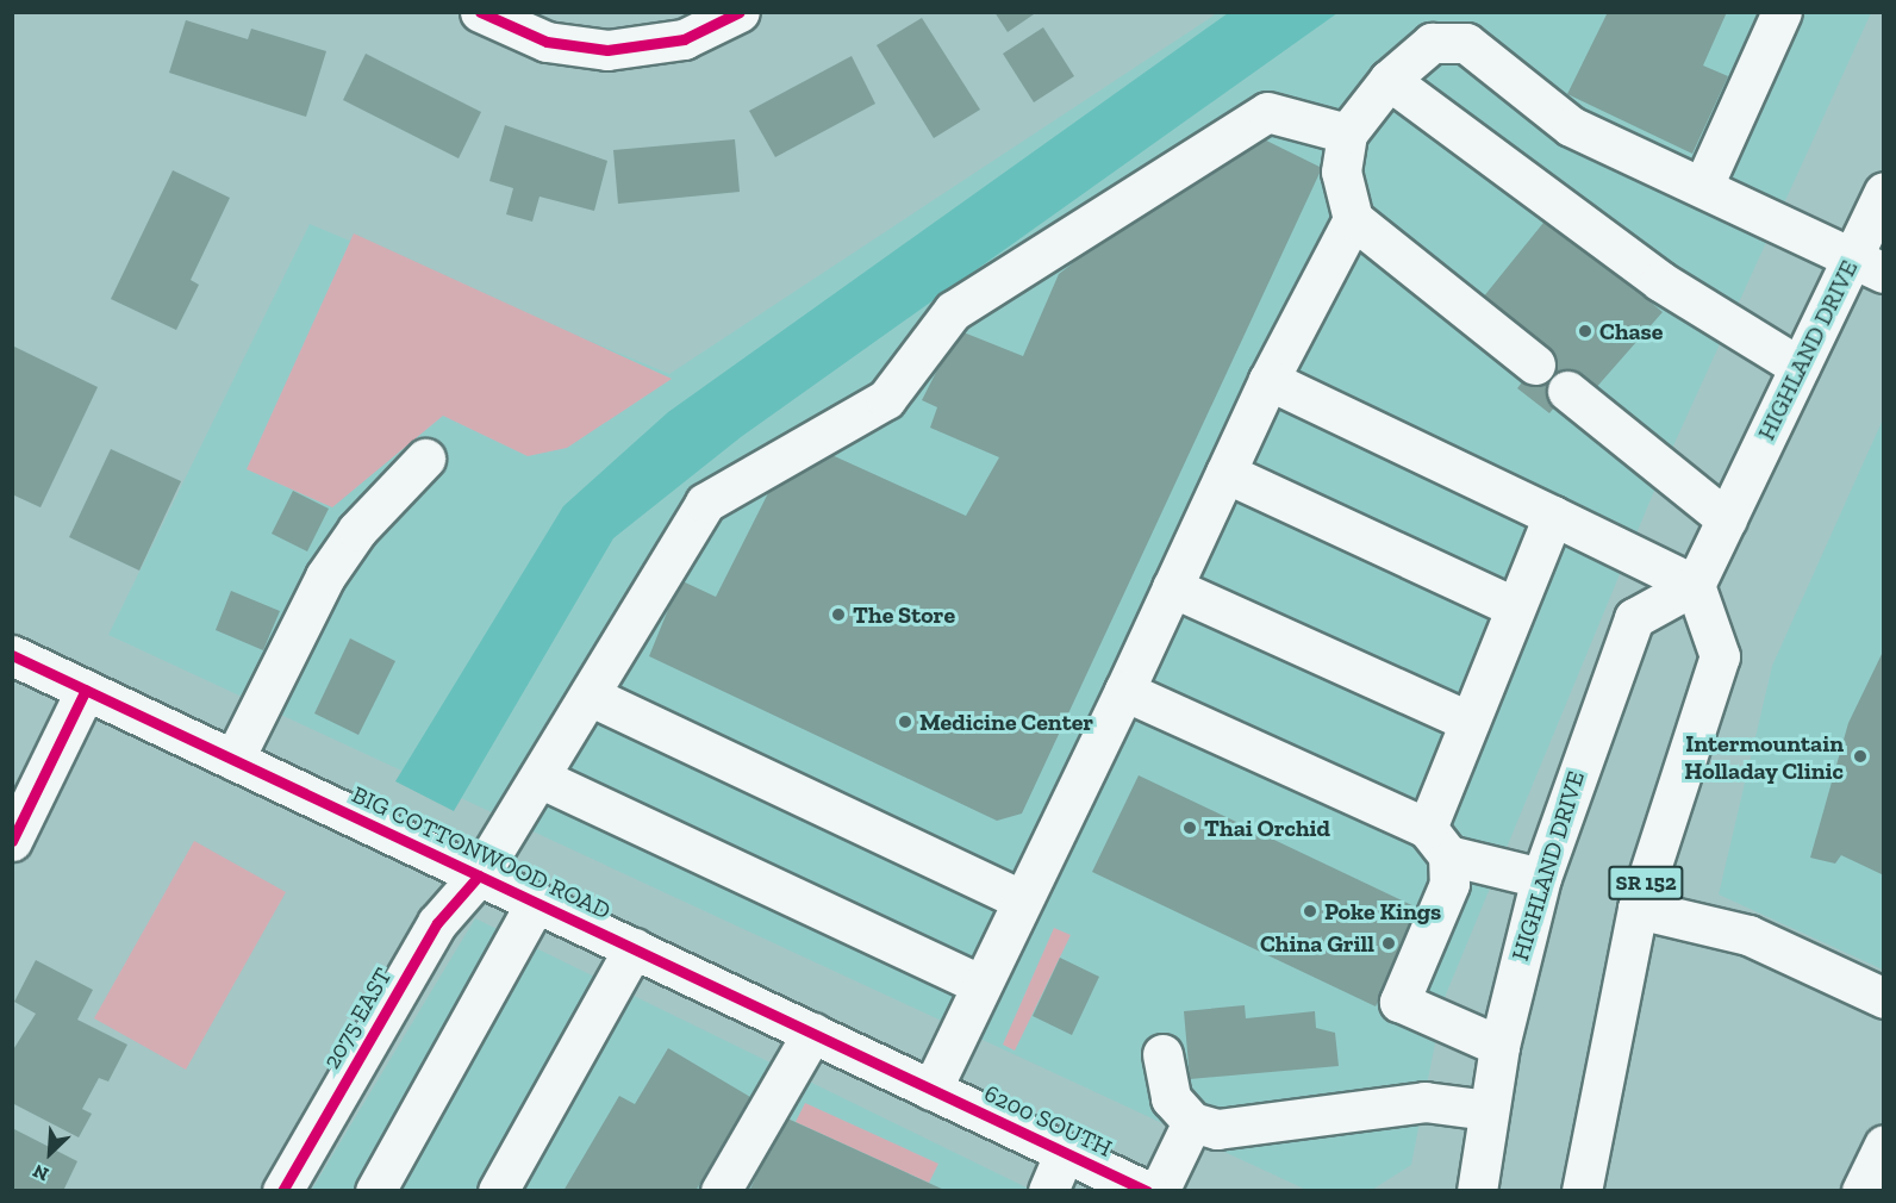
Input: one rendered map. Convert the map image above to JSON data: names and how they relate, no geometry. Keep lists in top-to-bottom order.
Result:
{
  "streets": {
    "main road": [
      "HIGHLAND DRIVE",
      "BIG COTTONWOOD ROAD",
      "SR 152",
      "2075 EAST",
      "6200 SOUTH"
    ]
  },
  "crossings": [
    ["HIGHLAND DRIVE", "SR 152"],
    ["BIG COTTONWOOD ROAD", "2075 EAST"],
    ["BIG COTTONWOOD ROAD", "6200 SOUTH"]
  ],
  "places": [
    "Chase",
    "The Store",
    "Medicine Center",
    "Intermountain Holladay Clinic",
    "Thai Orchid",
    "Poke Kings",
    "China Grill"
  ],
  "north": "bottom left"
}
